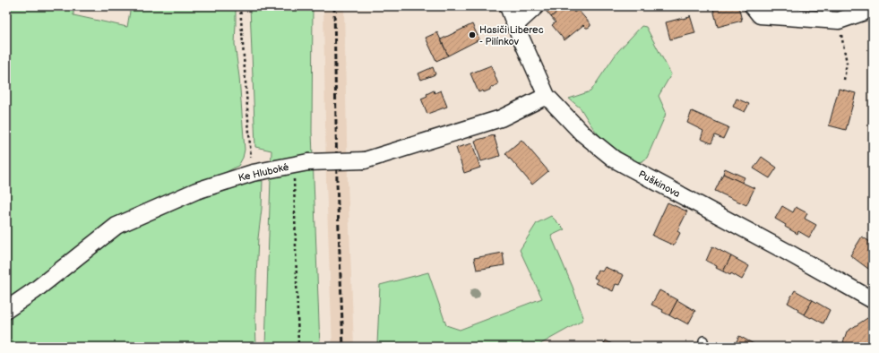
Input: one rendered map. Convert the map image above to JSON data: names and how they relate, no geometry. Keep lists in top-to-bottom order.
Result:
{
  "streets": {
    "street": ["Ke Hluboké", "Puškinova"]
  },
  "crossings": [
    ["Ke Hluboké", "Puškinova"]
  ],
  "places": ["Hasiči Liberec - Pilínkov"]
}
